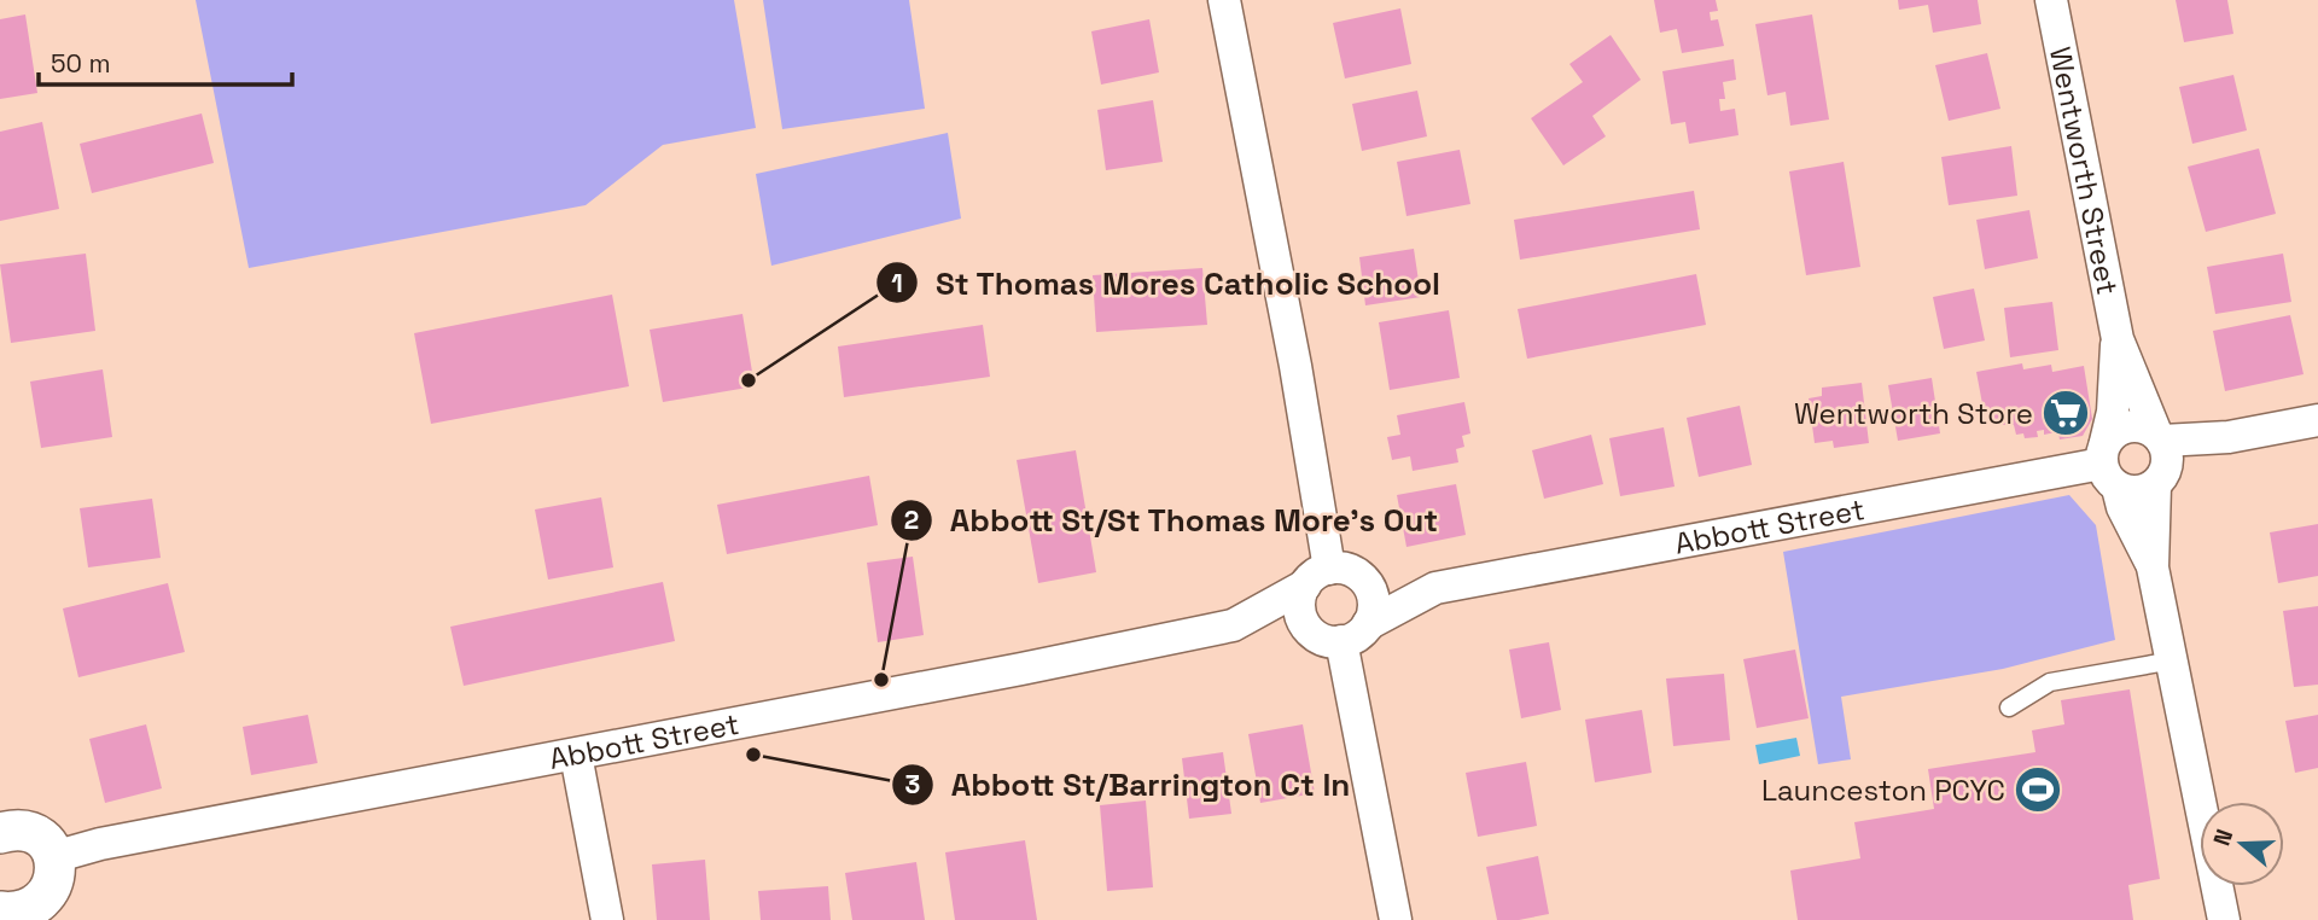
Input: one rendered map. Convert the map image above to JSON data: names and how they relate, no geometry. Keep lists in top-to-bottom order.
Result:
{
  "streets": {
    "street": ["Wentworth Street", "Abbott Street"]
  },
  "crossings": [
    ["Wentworth Street", "Abbott Street"]
  ],
  "places": {
    "other": ["St Thomas Mores Catholic School", "Abbott St/St Thomas More's Out", "Abbott St/Barrington Ct In"],
    "supermarket": ["Wentworth Store"],
    "sports": ["Launceston PCYC"]
  },
  "scale_bar": "50 m",
  "north": "left"
}
